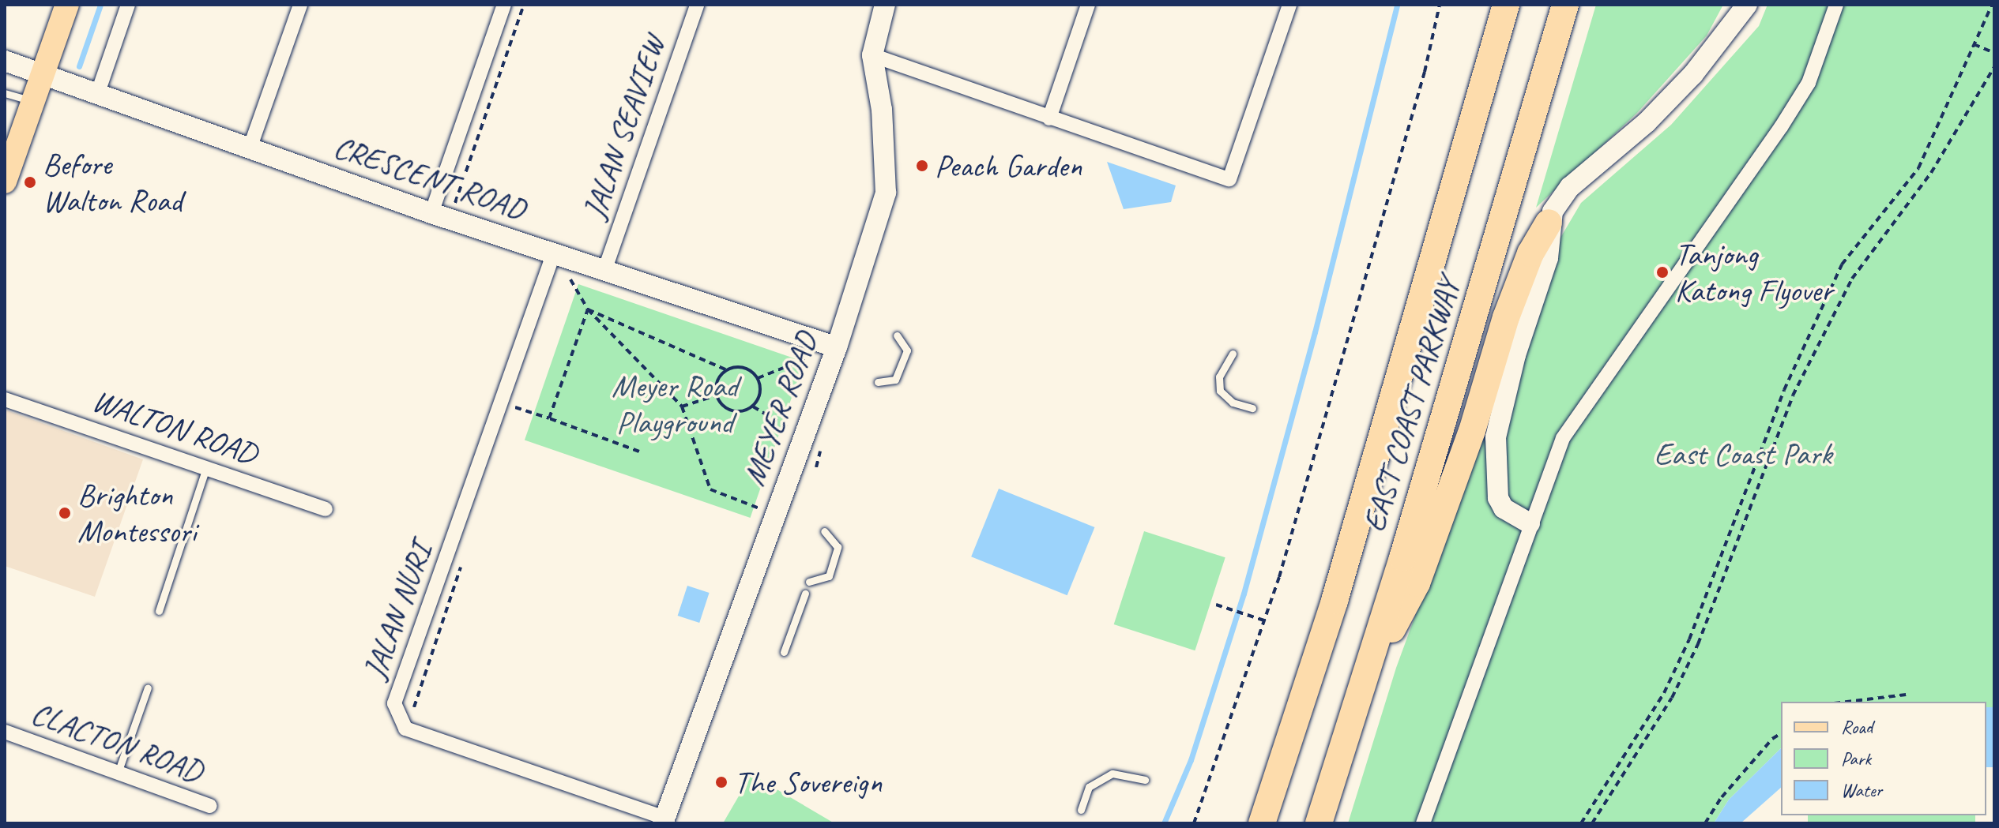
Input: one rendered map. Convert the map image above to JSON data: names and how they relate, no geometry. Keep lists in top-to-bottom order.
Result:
{
  "streets": {
    "highway": ["EAST COAST PARKWAY"],
    "street": [
      "JALAN SEAVIEW",
      "CRESCENT ROAD",
      "MEYER ROAD",
      "WALTON ROAD",
      "JALAN NURI",
      "CLACTON ROAD"
    ]
  },
  "crossings": [
    ["JALAN SEAVIEW", "CRESCENT ROAD"],
    ["CRESCENT ROAD", "MEYER ROAD"],
    ["CRESCENT ROAD", "JALAN NURI"],
    ["MEYER ROAD", "JALAN NURI"]
  ],
  "parks": ["Meyer Road Playground", "East Coast Park"],
  "places": [
    "Peach Garden",
    "Before Walton Road",
    "Tanjong Katong Flyover",
    "Brighton Montessori",
    "The Sovereign"
  ],
  "legend": ["Road", "Park", "Water"]
}
